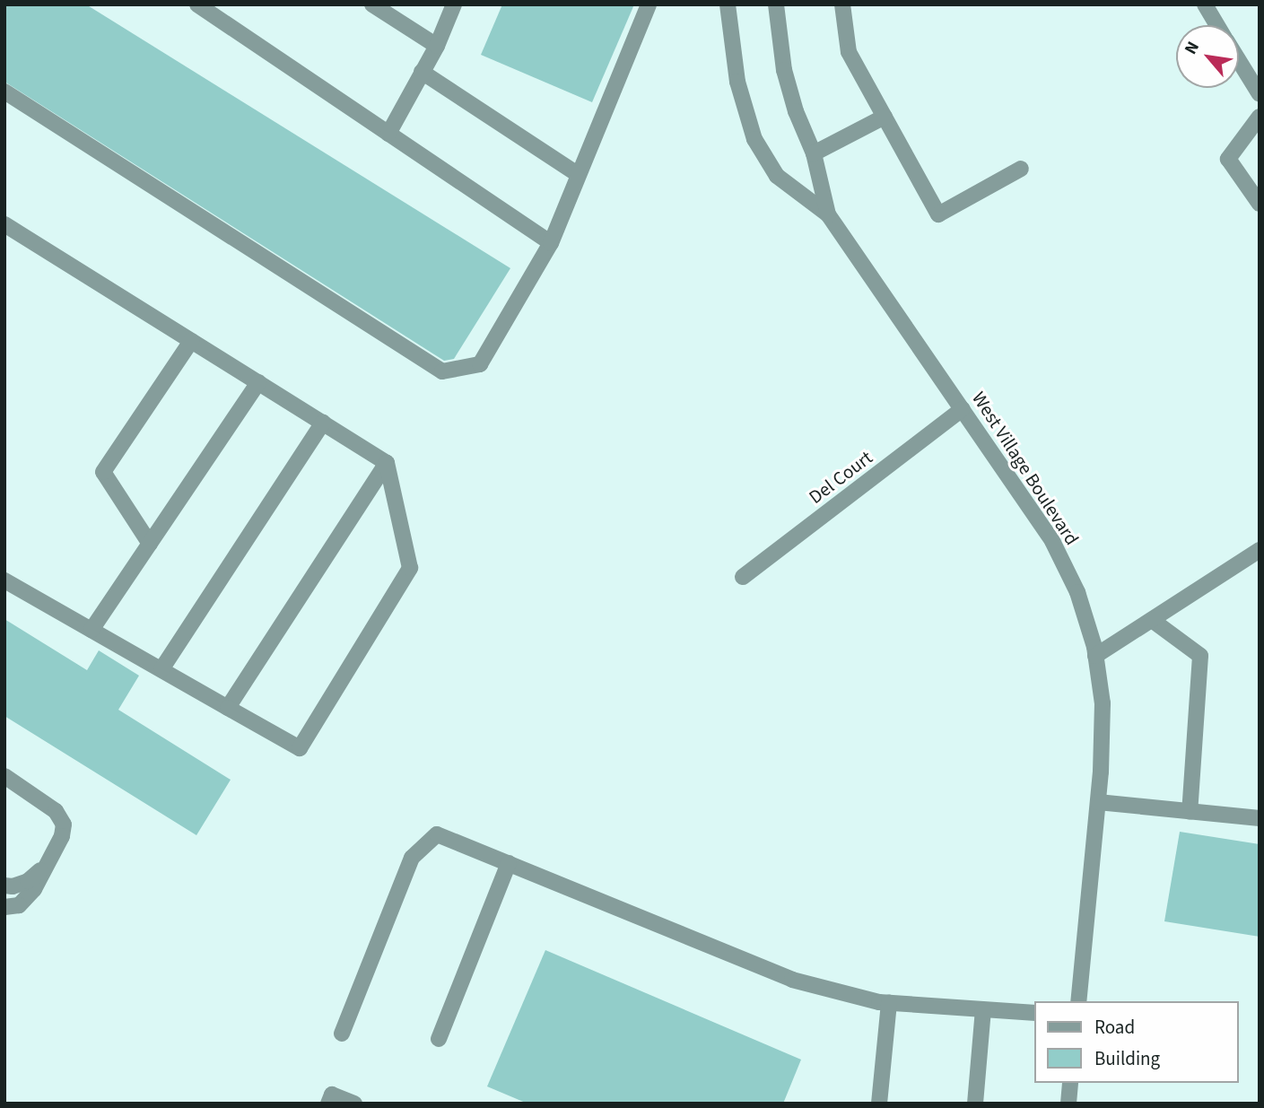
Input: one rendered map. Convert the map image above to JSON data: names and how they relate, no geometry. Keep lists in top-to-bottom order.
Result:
{
  "streets": {
    "street": ["West Village Boulevard", "Del Court"]
  },
  "crossings": [
    ["West Village Boulevard", "Del Court"]
  ],
  "legend": ["Road", "Building"],
  "north": "top left"
}
